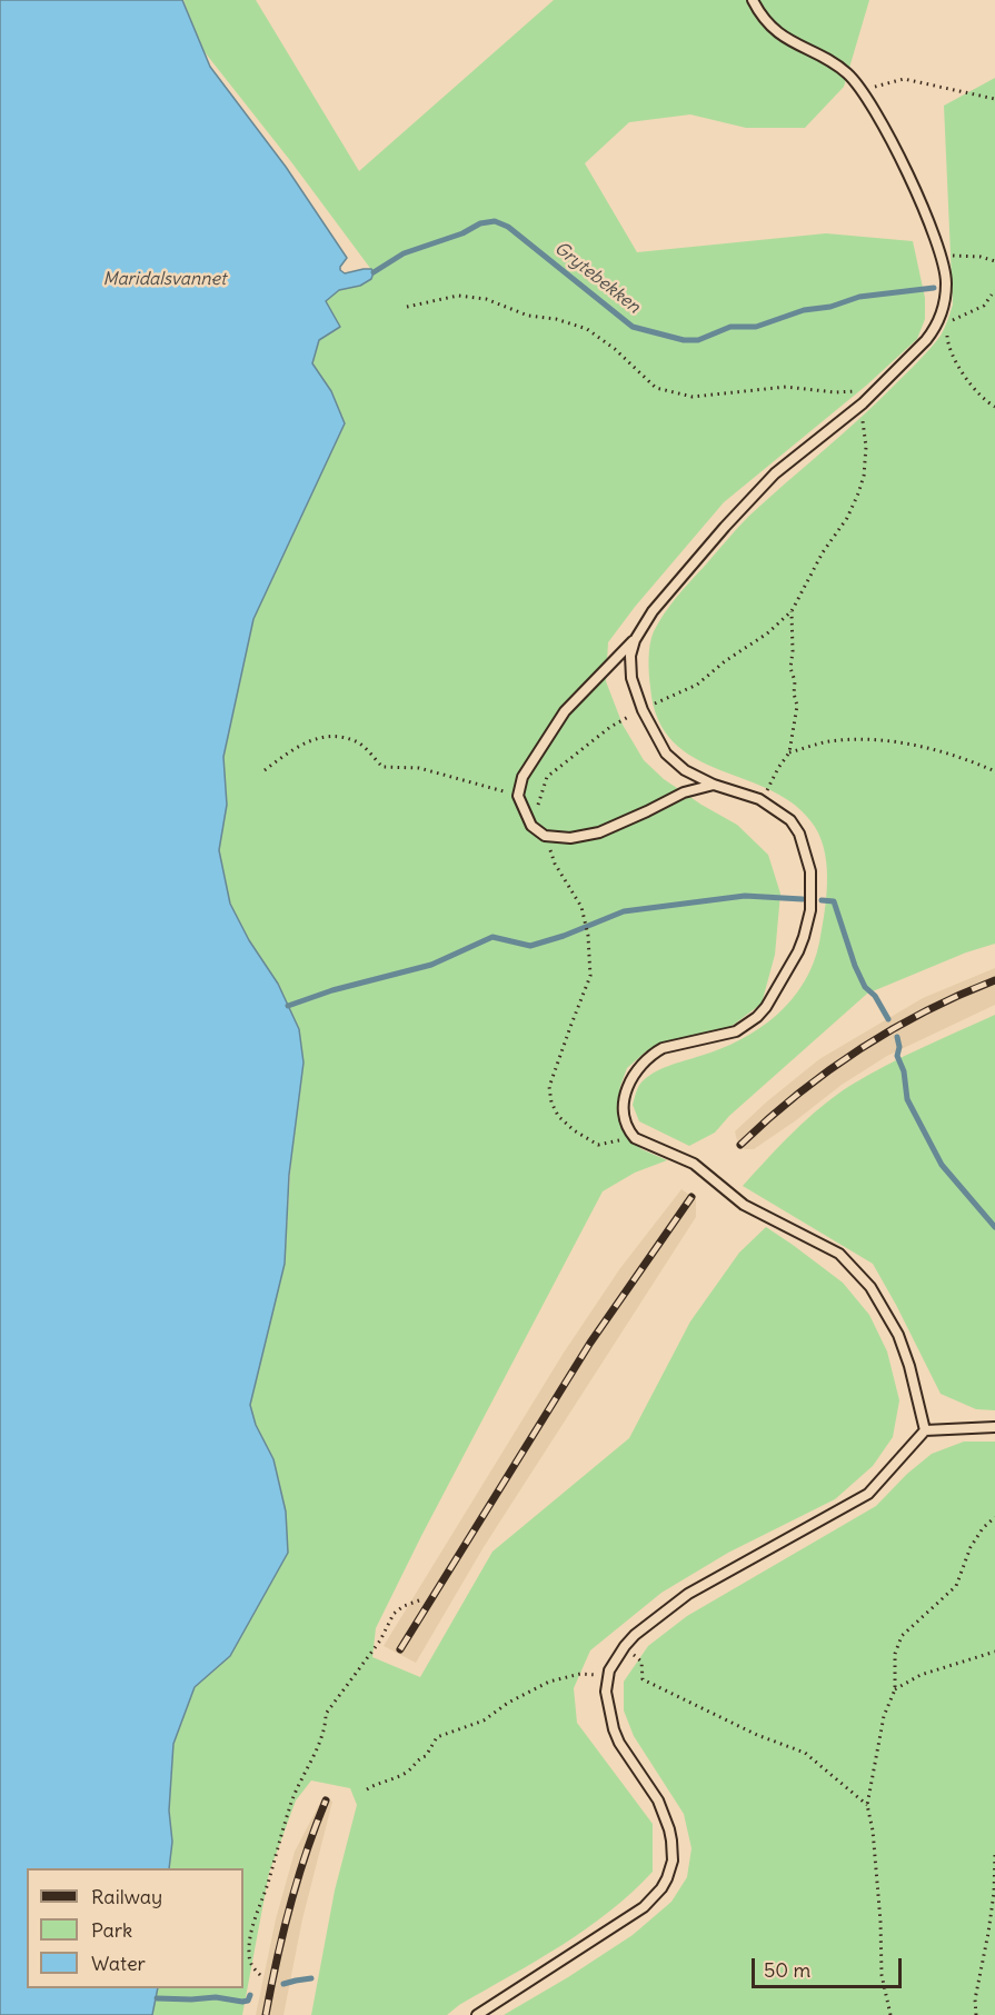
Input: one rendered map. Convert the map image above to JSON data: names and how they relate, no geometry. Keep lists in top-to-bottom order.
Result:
{
  "water": ["Grytebekken", "Maridalsvannet"],
  "legend": ["Railway", "Park", "Water"],
  "scale_bar": "50 m"
}
